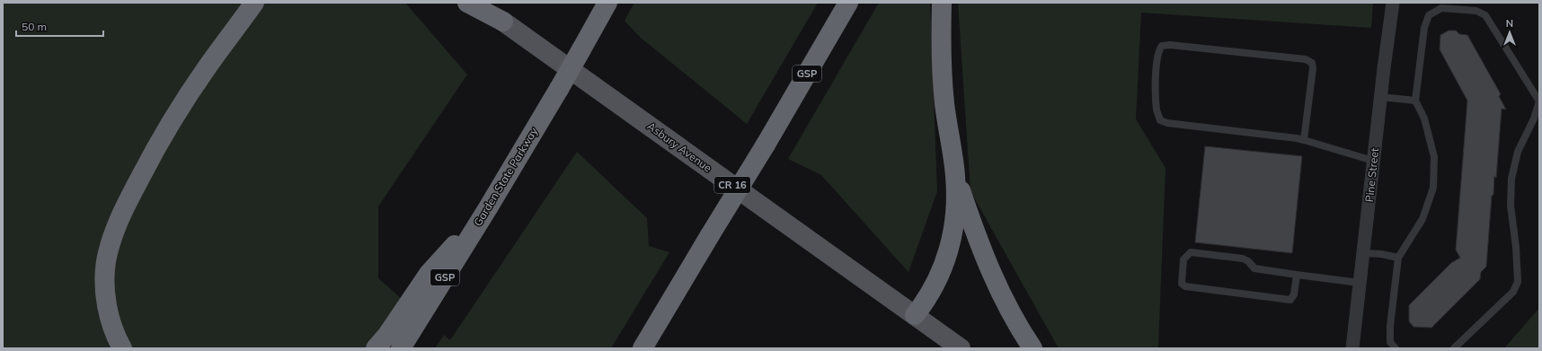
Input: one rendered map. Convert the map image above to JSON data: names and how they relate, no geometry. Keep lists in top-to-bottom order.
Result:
{
  "streets": {
    "highway": ["GSP", "Garden State Parkway"],
    "main road": ["Asbury Avenue", "CR 16"],
    "street": ["Pine Street"]
  },
  "scale_bar": "50 m",
  "north": "top"
}
